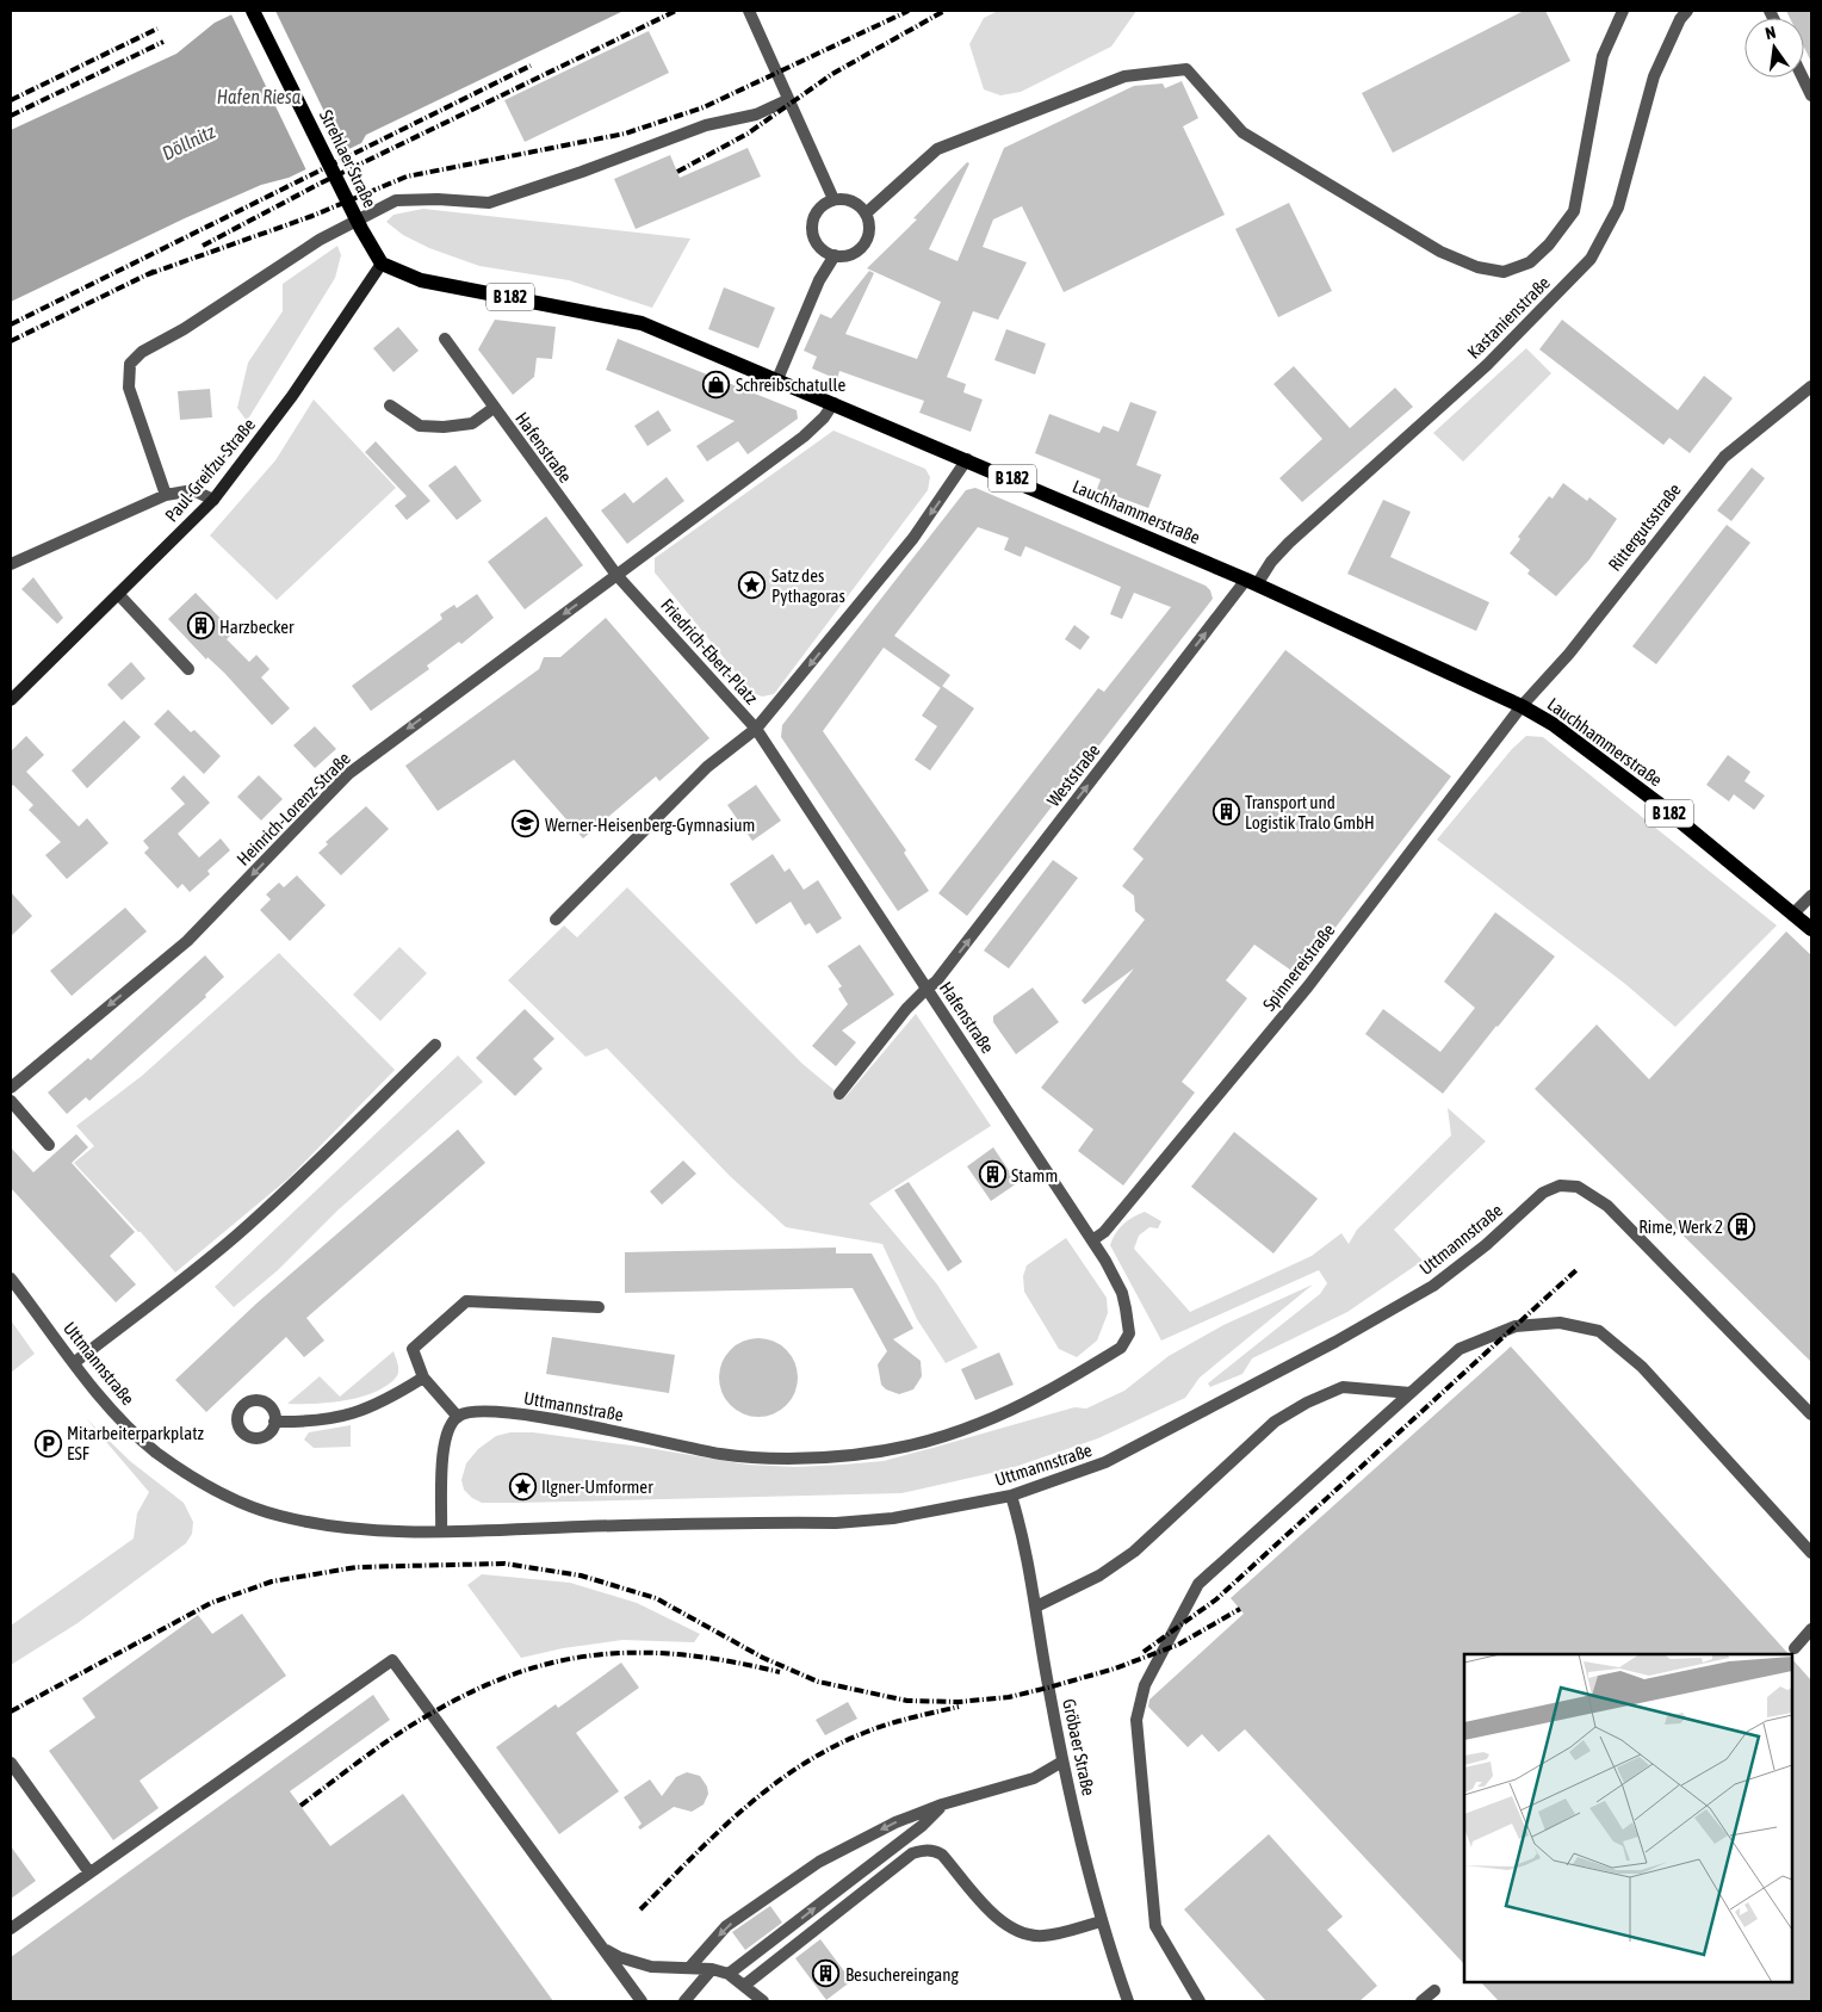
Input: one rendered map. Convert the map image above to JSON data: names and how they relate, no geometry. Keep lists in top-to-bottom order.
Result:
{
  "streets": {
    "main road": [
      "Strehlaer Straße",
      "B 182",
      "Paul-Greifzu-Straße",
      "Lauchhammerstraße"
    ],
    "street": [
      "Kastanienstraße",
      "Hafenstraße",
      "Rittergutsstraße",
      "Friedrich-Ebert-Platz",
      "Weststraße",
      "Heinrich-Lorenz-Straße",
      "Spinnereistraße",
      "Uttmannstraße",
      "Gröbaer Straße"
    ]
  },
  "crossings": [
    ["Strehlaer Straße", "Paul-Greifzu-Straße"],
    ["Strehlaer Straße", "Lauchhammerstraße"],
    ["Kastanienstraße", "Lauchhammerstraße"],
    ["Kastanienstraße", "Weststraße"],
    ["Hafenstraße", "Friedrich-Ebert-Platz"],
    ["Hafenstraße", "Weststraße"],
    ["Hafenstraße", "Heinrich-Lorenz-Straße"],
    ["Hafenstraße", "Spinnereistraße"],
    ["Hafenstraße", "Uttmannstraße"],
    ["Paul-Greifzu-Straße", "Lauchhammerstraße"],
    ["Lauchhammerstraße", "Rittergutsstraße"],
    ["Lauchhammerstraße", "Friedrich-Ebert-Platz"],
    ["Lauchhammerstraße", "Weststraße"],
    ["Lauchhammerstraße", "Spinnereistraße"],
    ["Rittergutsstraße", "Spinnereistraße"],
    ["Friedrich-Ebert-Platz", "Heinrich-Lorenz-Straße"],
    ["Uttmannstraße", "Gröbaer Straße"]
  ],
  "one_way": ["Friedrich-Ebert-Platz", "Weststraße", "Heinrich-Lorenz-Straße"],
  "water": ["Hafen Riesa", "Döllnitz"],
  "places": {
    "shop": ["Schreibschatulle"],
    "place": ["Satz des Pythagoras", "Ilgner-Umformer"],
    "building": [
      "Harzbecker",
      "Transport und Logistik Tralo GmbH",
      "Stamm",
      "Rime, Werk 2",
      "Besuchereingang"
    ],
    "school or university": ["Werner-Heisenberg-Gymnasium"],
    "parking": ["Mitarbeiterparkplatz ESF"]
  },
  "north": "top"
}
